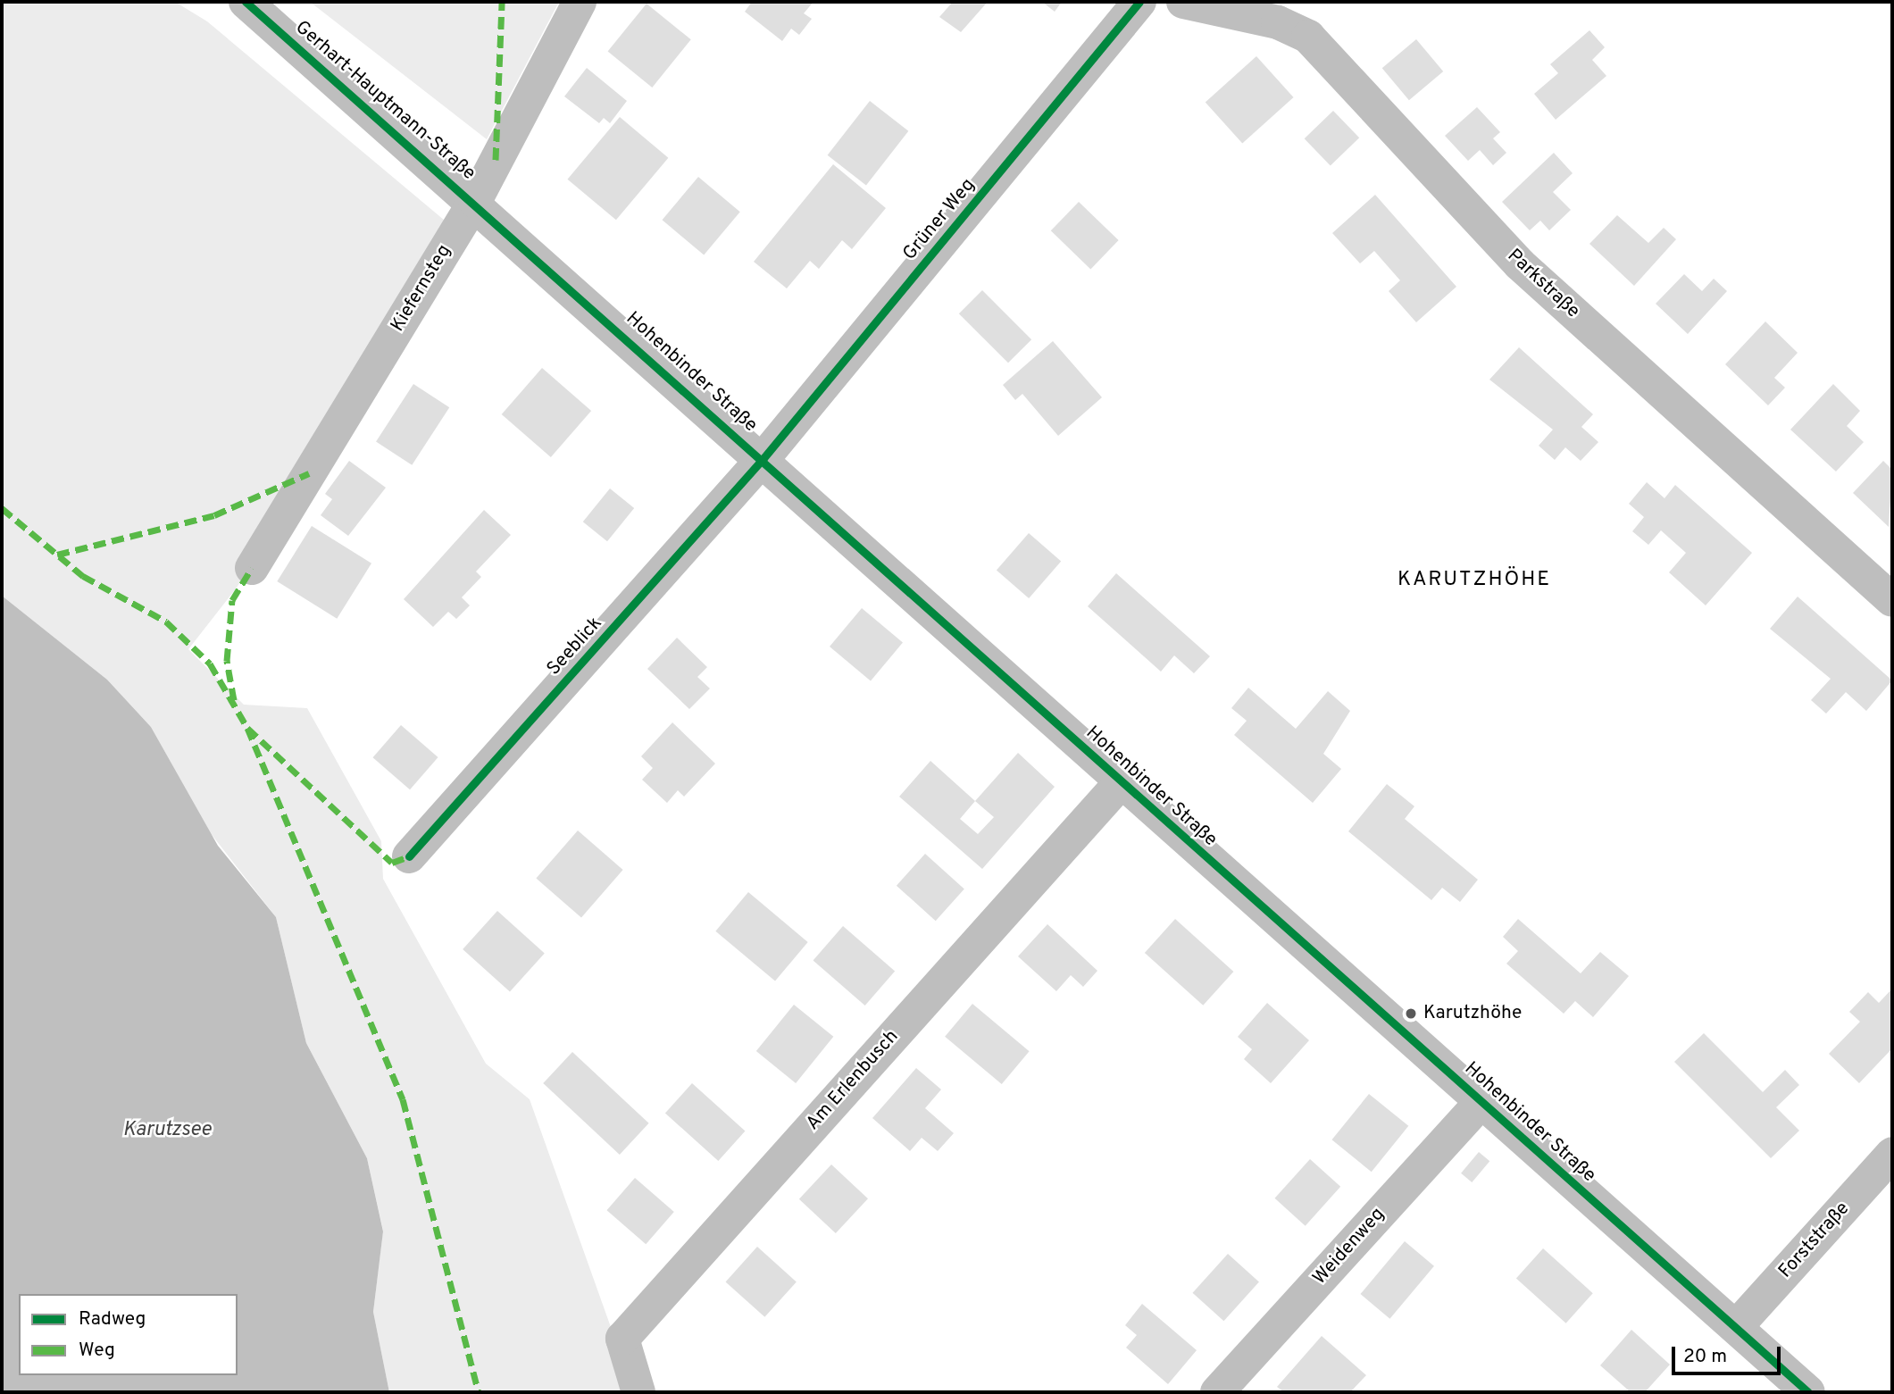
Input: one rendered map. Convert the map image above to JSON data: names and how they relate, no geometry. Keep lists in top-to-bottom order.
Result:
{
  "streets": {
    "street": [
      "Gerhart-Hauptmann-Straße",
      "Grüner Weg",
      "Parkstraße",
      "Kiefernsteg",
      "Hohenbinder Straße",
      "Seeblick",
      "Am Erlenbusch",
      "Forststraße",
      "Weidenweg"
    ]
  },
  "crossings": [
    ["Gerhart-Hauptmann-Straße", "Kiefernsteg"],
    ["Gerhart-Hauptmann-Straße", "Hohenbinder Straße"],
    ["Grüner Weg", "Hohenbinder Straße"],
    ["Grüner Weg", "Seeblick"],
    ["Kiefernsteg", "Hohenbinder Straße"],
    ["Hohenbinder Straße", "Seeblick"],
    ["Hohenbinder Straße", "Am Erlenbusch"],
    ["Hohenbinder Straße", "Forststraße"],
    ["Hohenbinder Straße", "Weidenweg"]
  ],
  "districts": ["KARUTZHÖHE"],
  "water": ["Karutzsee"],
  "places": ["Karutzhöhe"],
  "legend": ["Radweg", "Weg"],
  "scale_bar": "20 m"
}
